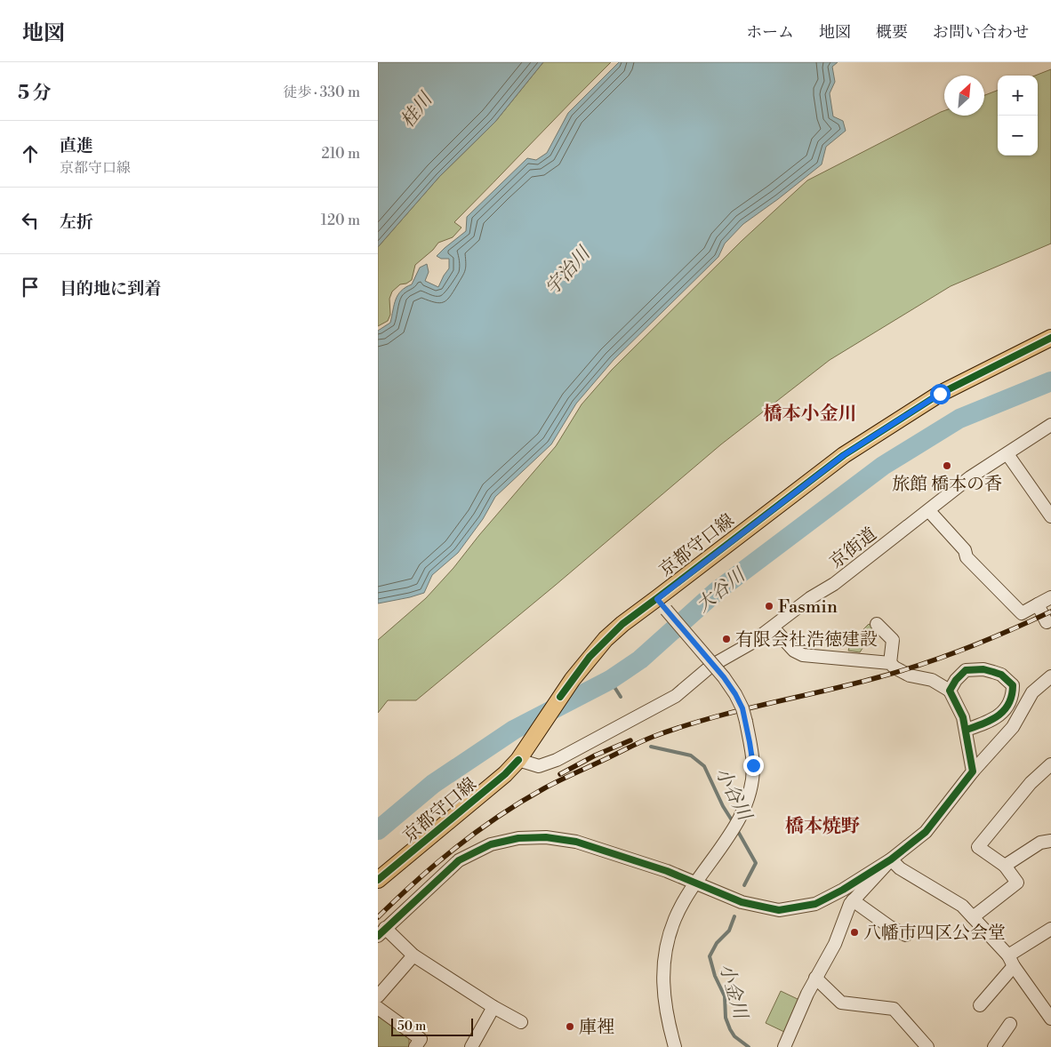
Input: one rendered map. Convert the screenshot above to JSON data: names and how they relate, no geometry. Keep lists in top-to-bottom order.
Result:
{
  "streets": {
    "main road": ["京都守口線"],
    "street": ["京街道"]
  },
  "crossings": [
    ["京都守口線", "京街道"]
  ],
  "districts": ["橋本小金川", "橋本焼野"],
  "water": [
    "桂川",
    "宇治川",
    "大谷川",
    "小谷川",
    "小金川"
  ],
  "places": [
    "旅館 橋本の香",
    "Fasmin",
    "有限会社浩徳建設",
    "八幡市四区公会堂",
    "庫裡"
  ],
  "scale_bar": "50 m",
  "north": "top right",
  "page": {
    "header": "地図",
    "nav": [
      "ホーム",
      "地図",
      "概要",
      "お問い合わせ"
    ],
    "heading": ["5 分", "徒歩 · 330 m"],
    "map_buttons": ["+", "−"],
    "list": [
      ["直進", "京都守口線", "210 m"],
      ["左折", "120 m"],
      "目的地に到着"
    ],
    "scale": "50 m"
  }
}
